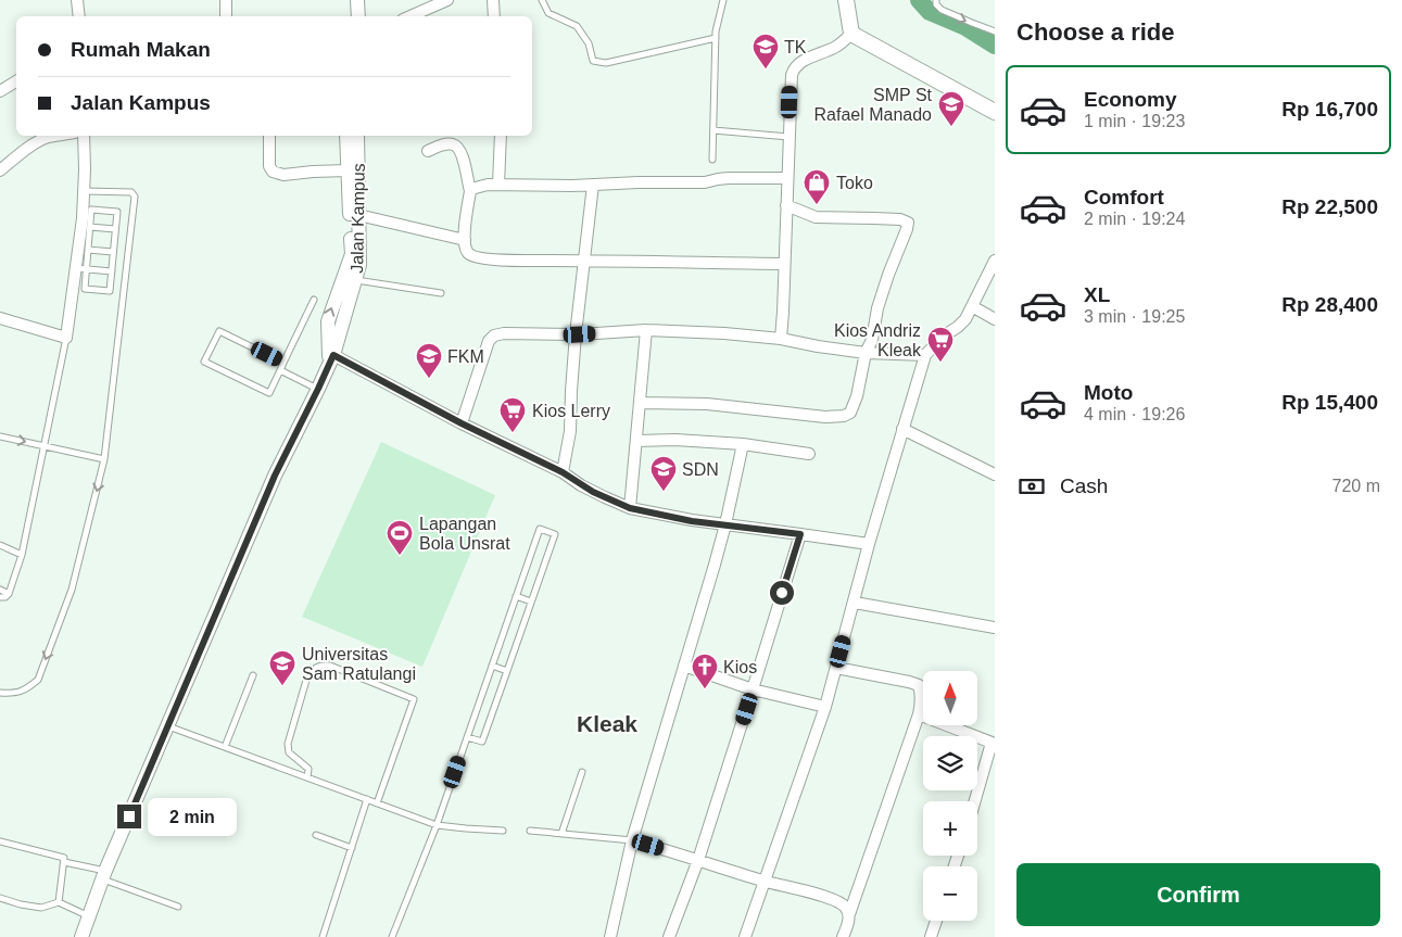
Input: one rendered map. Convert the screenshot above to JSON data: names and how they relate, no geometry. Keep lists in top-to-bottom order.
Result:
{
  "streets": {
    "street": ["Jalan Kampus"]
  },
  "districts": ["Kleak"],
  "places": {
    "school or university": [
      "TK",
      "SMP St Rafael Manado",
      "FKM",
      "SDN",
      "Universitas Sam Ratulangi"
    ],
    "shop": ["Toko"],
    "supermarket": ["Kios Andriz Kleak", "Kios Lerry"],
    "sports": ["Lapangan Bola Unsrat"],
    "church": ["Kios"]
  },
  "north": "top",
  "page": {
    "heading": "Choose a ride",
    "banner": ["Rumah Makan", "Jalan Kampus"],
    "list": [
      {
        "name": "Economy",
        "note": "1 min · 19:23",
        "value": "Rp 16,700"
      },
      {
        "name": "Comfort",
        "note": "2 min · 19:24",
        "value": "Rp 22,500"
      },
      {
        "name": "XL",
        "note": "3 min · 19:25",
        "value": "Rp 28,400"
      },
      {
        "name": "Moto",
        "note": "4 min · 19:26",
        "value": "Rp 15,400"
      }
    ],
    "pay": ["Cash", "720 m"],
    "map_buttons": ["+", "−"],
    "bubble": "2 min",
    "buttons": "Confirm"
  }
}
